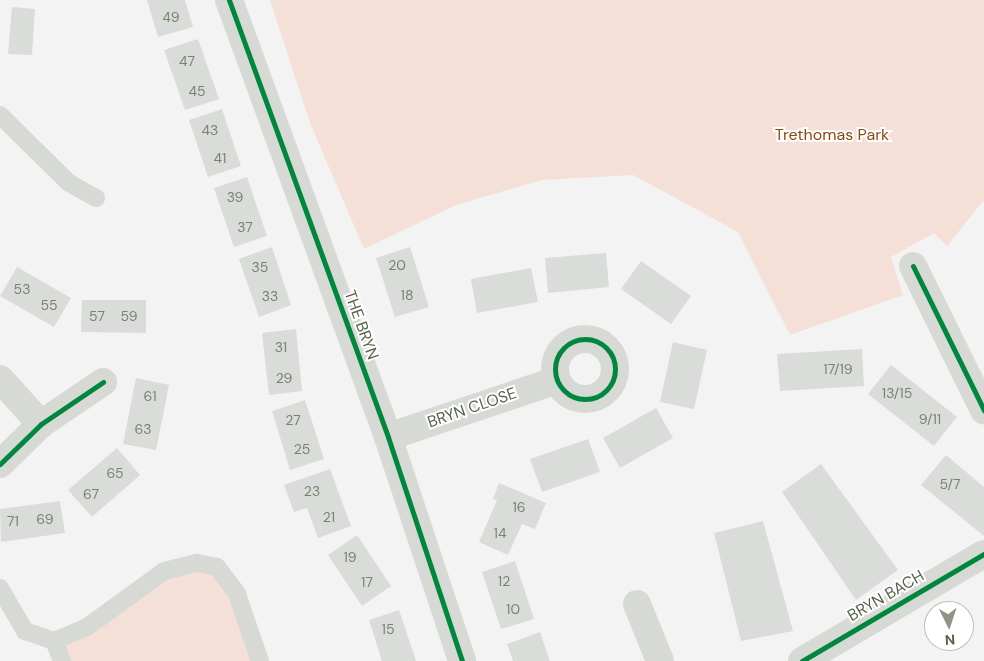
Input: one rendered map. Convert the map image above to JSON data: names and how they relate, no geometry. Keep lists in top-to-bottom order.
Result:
{
  "streets": {
    "street": ["THE BRYN", "BRYN CLOSE", "BRYN BACH"]
  },
  "crossings": [
    ["THE BRYN", "BRYN CLOSE"]
  ],
  "parks": ["Trethomas Park"],
  "house_numbers": [
    "49",
    "47",
    "45",
    "43",
    "41",
    "39",
    "37",
    "20",
    "35",
    "53",
    "18",
    "33",
    "55",
    "57",
    "59",
    "31",
    "17/19",
    "29",
    "13/15",
    "61",
    "9/11",
    "27",
    "63",
    "25",
    "65",
    "5/7",
    "23",
    "67",
    "16",
    "21",
    "69",
    "71",
    "14",
    "19",
    "12",
    "17",
    "10",
    "15"
  ],
  "north": "bottom"
}
